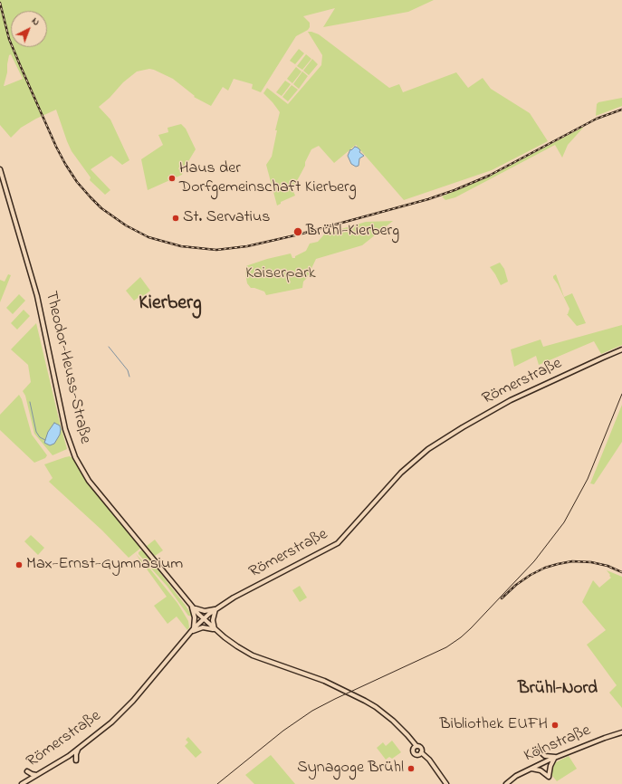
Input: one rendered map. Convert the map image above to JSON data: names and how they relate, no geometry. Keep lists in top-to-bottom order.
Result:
{
  "streets": {
    "main road": ["Theodor-Heuss-Straße", "Römerstraße", "Kölnstraße"]
  },
  "crossings": [
    ["Theodor-Heuss-Straße", "Römerstraße"]
  ],
  "districts": ["Kierberg", "Brühl-Nord"],
  "parks": ["Kaiserpark"],
  "places": [
    "Haus der Dorfgemeinschaft Kierberg",
    "St. Servatius",
    "Brühl-Kierberg",
    "Max-Ernst-Gymnasium",
    "Bibliothek EUFH",
    "Synagoge Brühl"
  ],
  "north": "top right"
}
